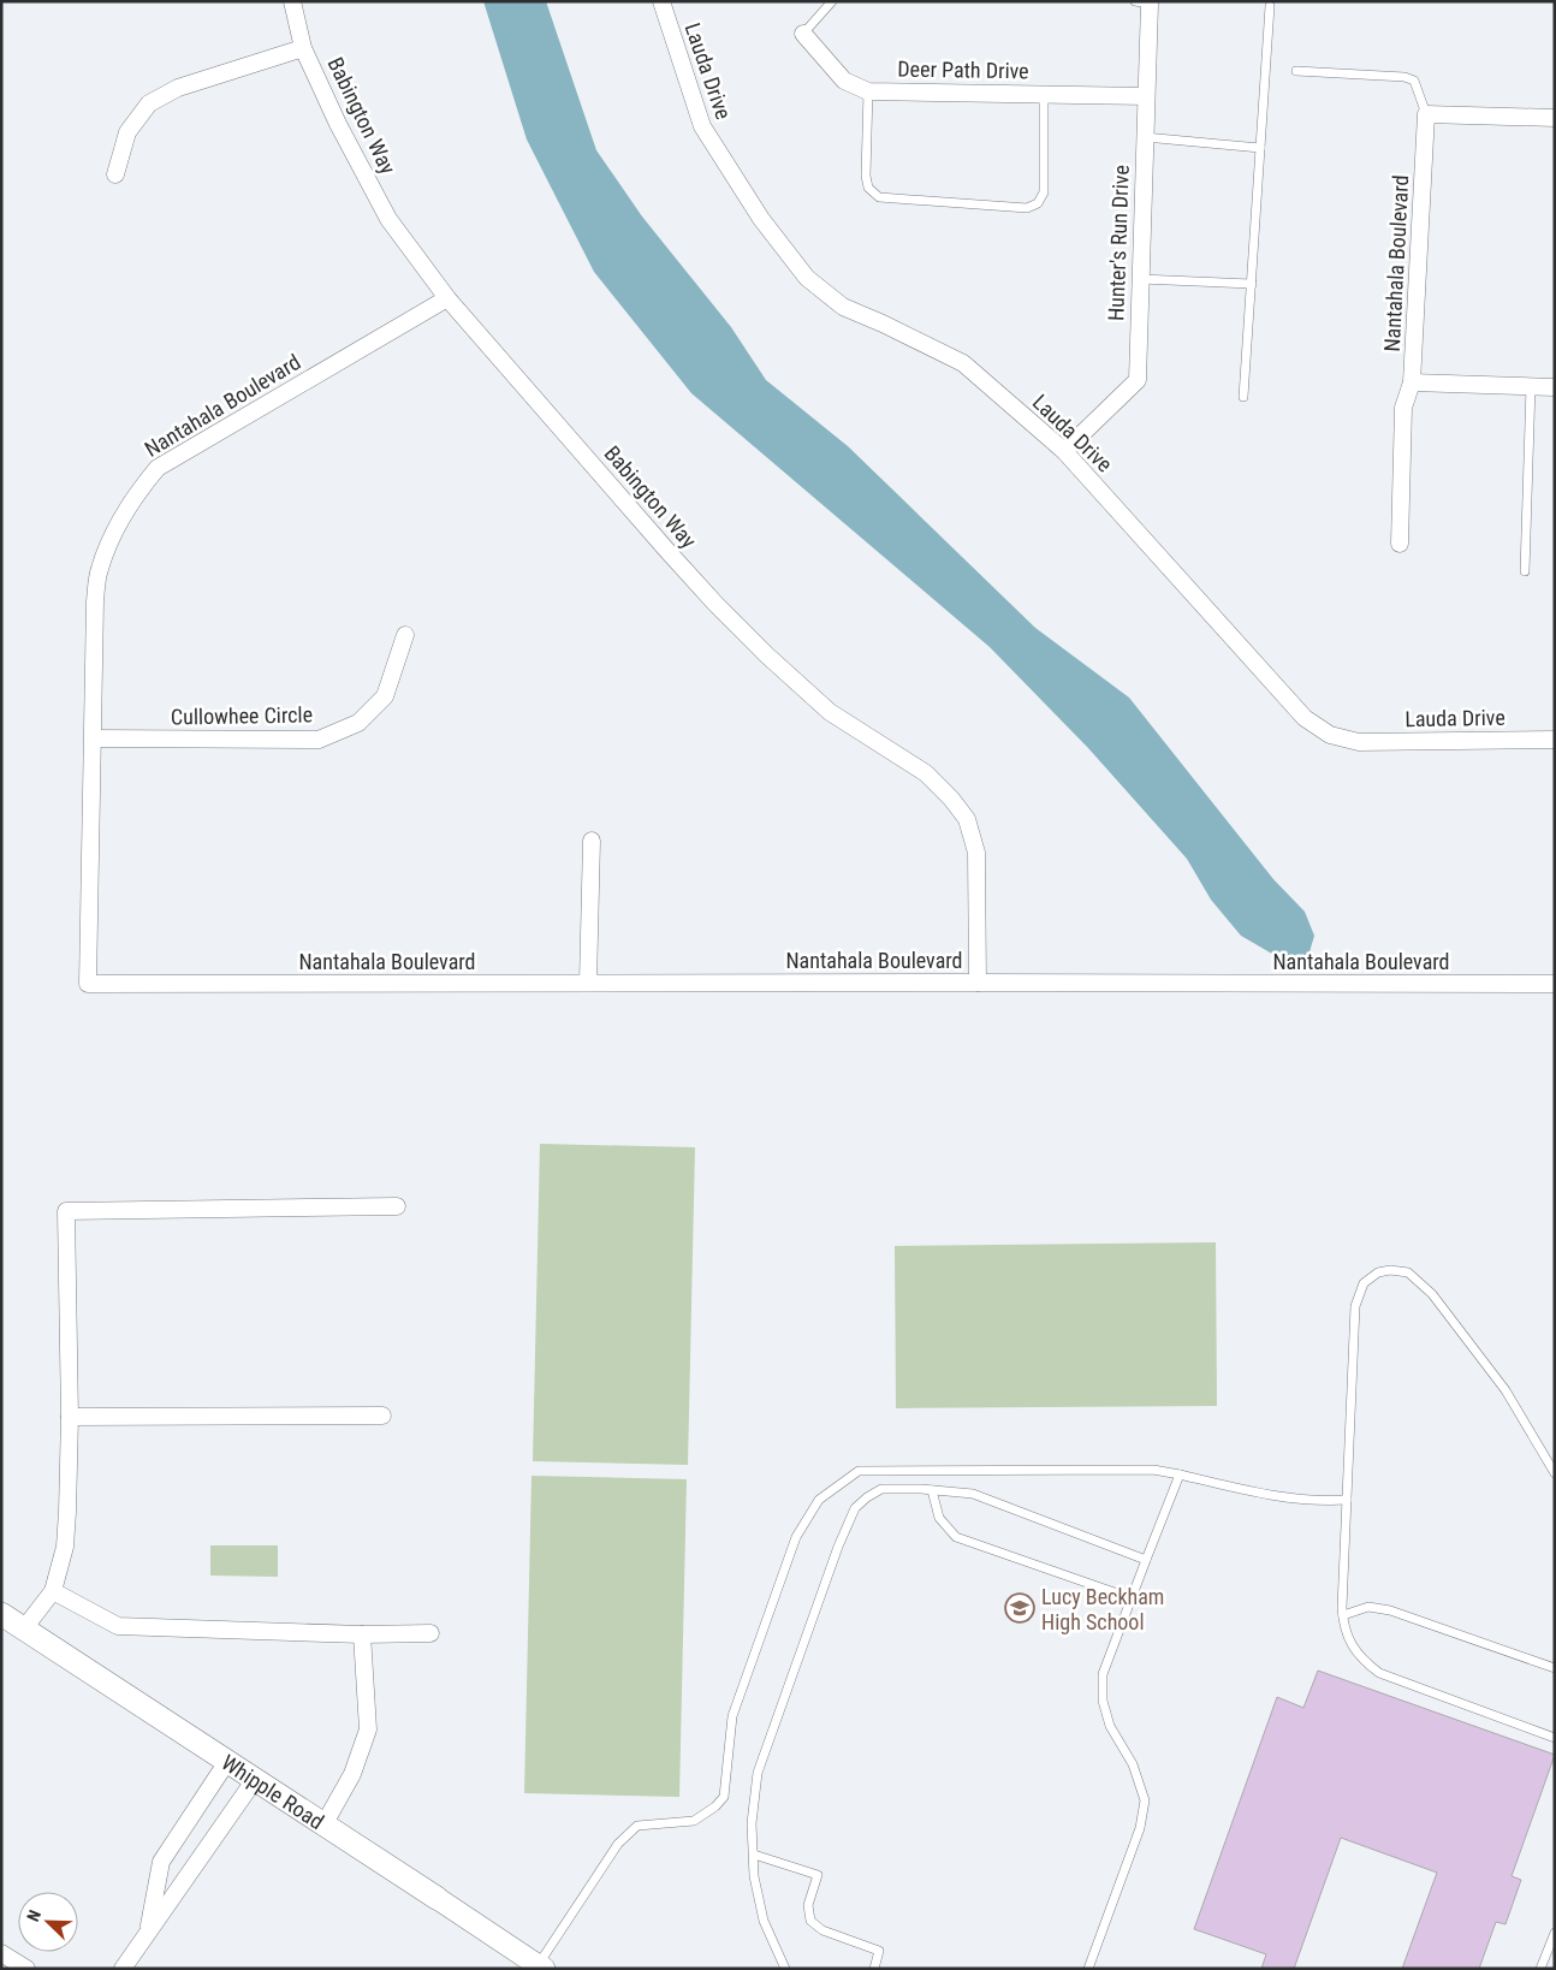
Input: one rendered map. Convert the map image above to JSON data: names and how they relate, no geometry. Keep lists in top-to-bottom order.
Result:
{
  "streets": {
    "main road": ["Whipple Road"],
    "street": [
      "Deer Path Drive",
      "Lauda Drive",
      "Babington Way",
      "Hunter's Run Drive",
      "Nantahala Boulevard",
      "Cullowhee Circle"
    ]
  },
  "crossings": [
    ["Deer Path Drive", "Hunter's Run Drive"],
    ["Lauda Drive", "Hunter's Run Drive"],
    ["Babington Way", "Nantahala Boulevard"],
    ["Nantahala Boulevard", "Cullowhee Circle"]
  ],
  "places": {
    "school or university": ["Lucy Beckham High School"]
  },
  "north": "top left"
}
